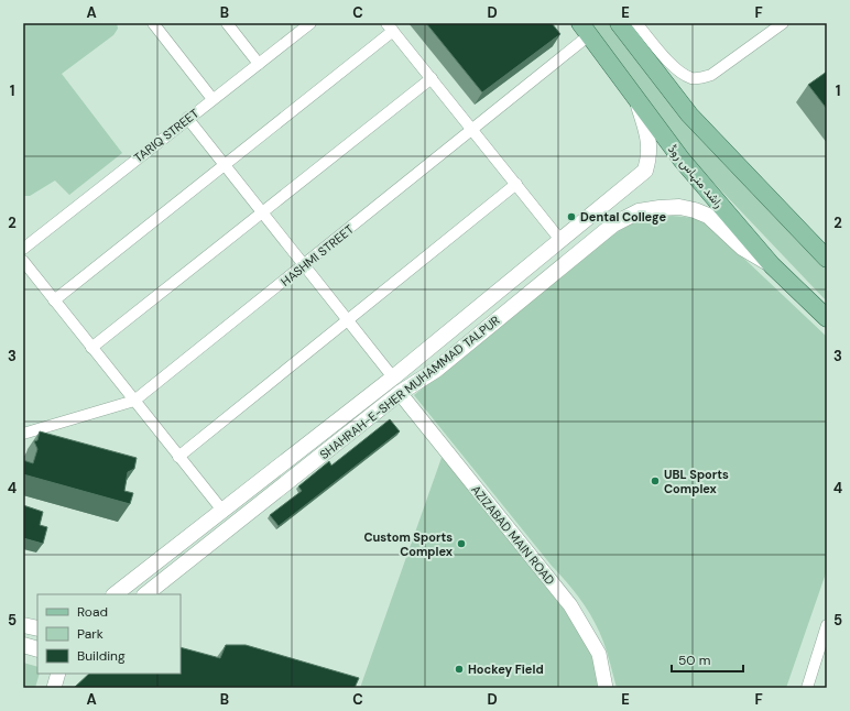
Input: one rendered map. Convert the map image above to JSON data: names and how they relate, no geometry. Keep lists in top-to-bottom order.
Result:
{
  "streets": {
    "main road": ["راشد منہاس روڈ", "SHAHRAH-E-SHER MUHAMMAD TALPUR"],
    "street": ["TARIQ STREET", "HASHMI STREET", "AZIZABAD MAIN ROAD"]
  },
  "crossings": [
    ["راشد منہاس روڈ", "HASHMI STREET"],
    ["راشد منہاس روڈ", "SHAHRAH-E-SHER MUHAMMAD TALPUR"],
    ["SHAHRAH-E-SHER MUHAMMAD TALPUR", "AZIZABAD MAIN ROAD"]
  ],
  "places": [
    "Dental College",
    "UBL Sports Complex",
    "Custom Sports Complex",
    "Hockey Field"
  ],
  "legend": ["Road", "Park", "Building"],
  "scale_bar": "50 m",
  "grid": {
    "columns": [
      "A",
      "B",
      "C",
      "D",
      "E",
      "F"
    ],
    "rows": [
      "1",
      "2",
      "3",
      "4",
      "5"
    ]
  }
}
